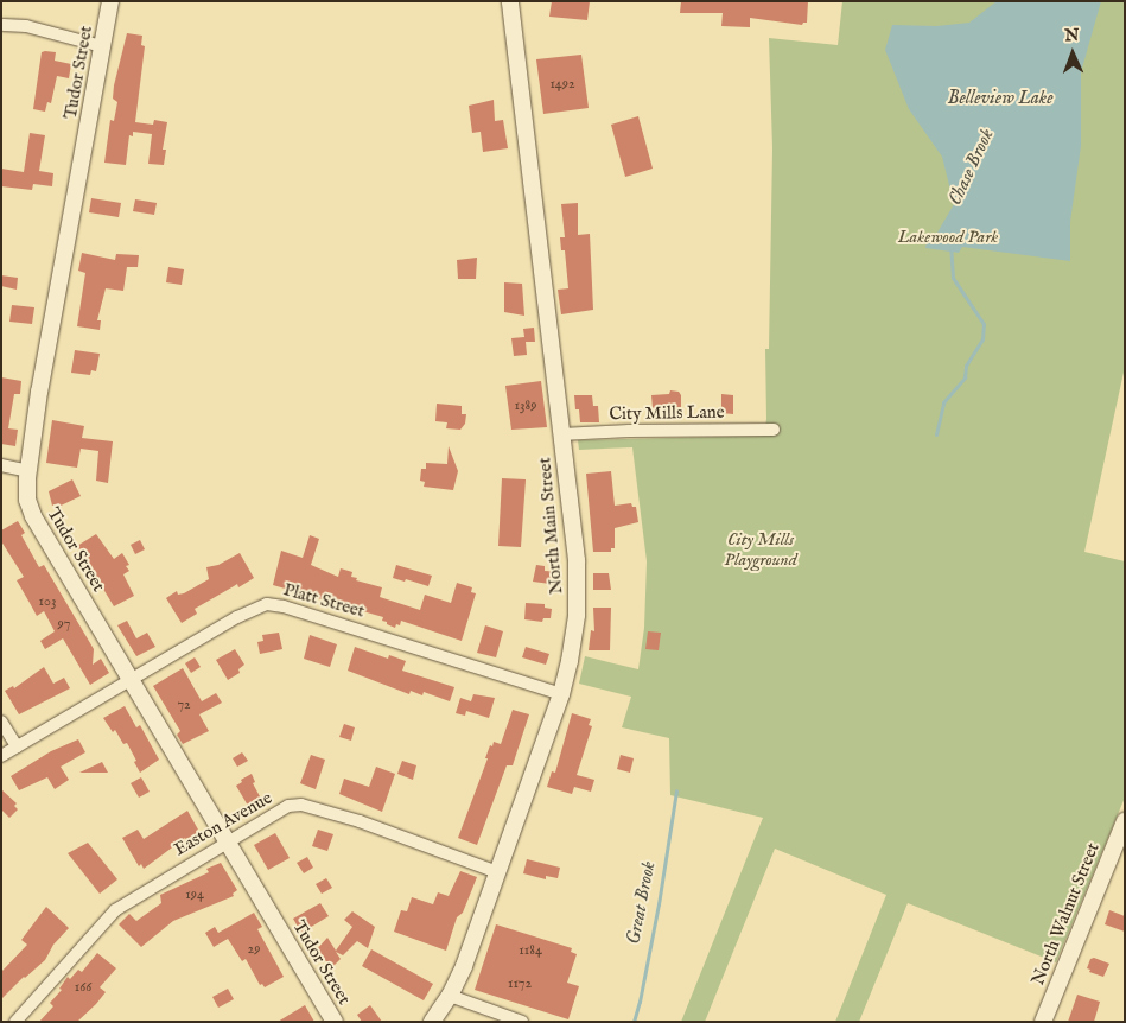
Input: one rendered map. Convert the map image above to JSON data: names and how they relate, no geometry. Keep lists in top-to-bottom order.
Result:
{
  "streets": {
    "street": [
      "Tudor Street",
      "City Mills Lane",
      "North Main Street",
      "Platt Street",
      "Easton Avenue",
      "North Walnut Street"
    ]
  },
  "crossings": [
    ["Tudor Street", "Platt Street"],
    ["Tudor Street", "Easton Avenue"],
    ["City Mills Lane", "North Main Street"],
    ["North Main Street", "Platt Street"],
    ["North Main Street", "Easton Avenue"]
  ],
  "water": ["Belleview Lake", "Chase Brook", "Great Brook"],
  "parks": ["Lakewood Park", "City Mills Playground"],
  "house_numbers": [
    "1492",
    "1389",
    "103",
    "97",
    "72",
    "194",
    "29",
    "1184",
    "1172",
    "166"
  ],
  "north": "top"
}
